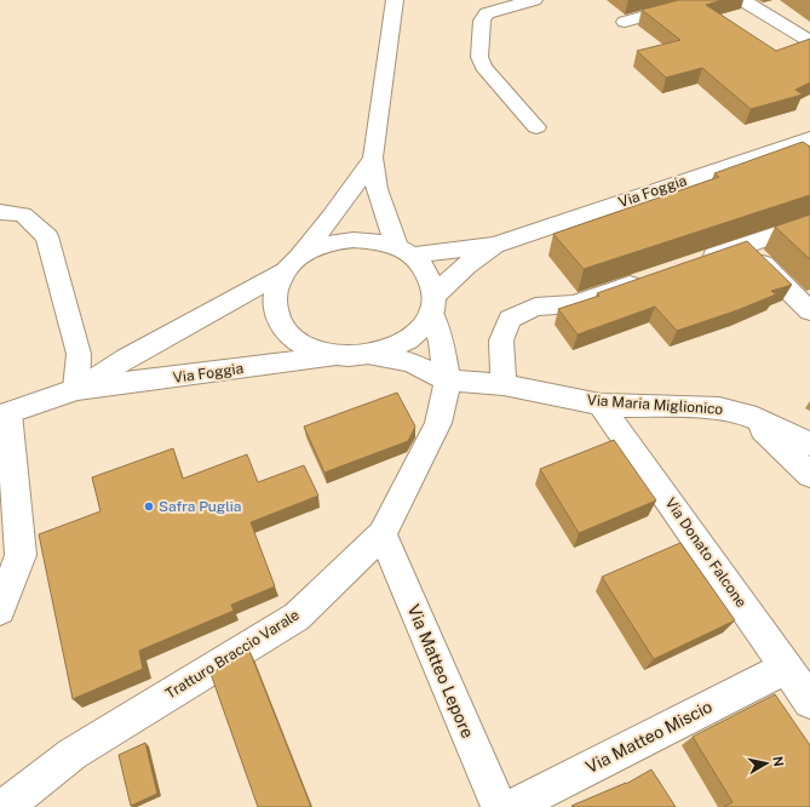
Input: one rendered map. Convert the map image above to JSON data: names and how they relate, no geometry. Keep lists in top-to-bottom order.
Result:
{
  "streets": {
    "street": [
      "Via Foggia",
      "Via Maria Miglionico",
      "Via Donato Falcone",
      "Tratturo Braccio Varale",
      "Via Matteo Lepore",
      "Via Matteo Miscio"
    ]
  },
  "crossings": [
    ["Via Foggia", "Tratturo Braccio Varale"],
    ["Via Maria Miglionico", "Via Donato Falcone"],
    ["Via Maria Miglionico", "Tratturo Braccio Varale"],
    ["Via Donato Falcone", "Via Matteo Miscio"],
    ["Tratturo Braccio Varale", "Via Matteo Lepore"]
  ],
  "places": ["Safra Puglia"],
  "north": "right"
}
